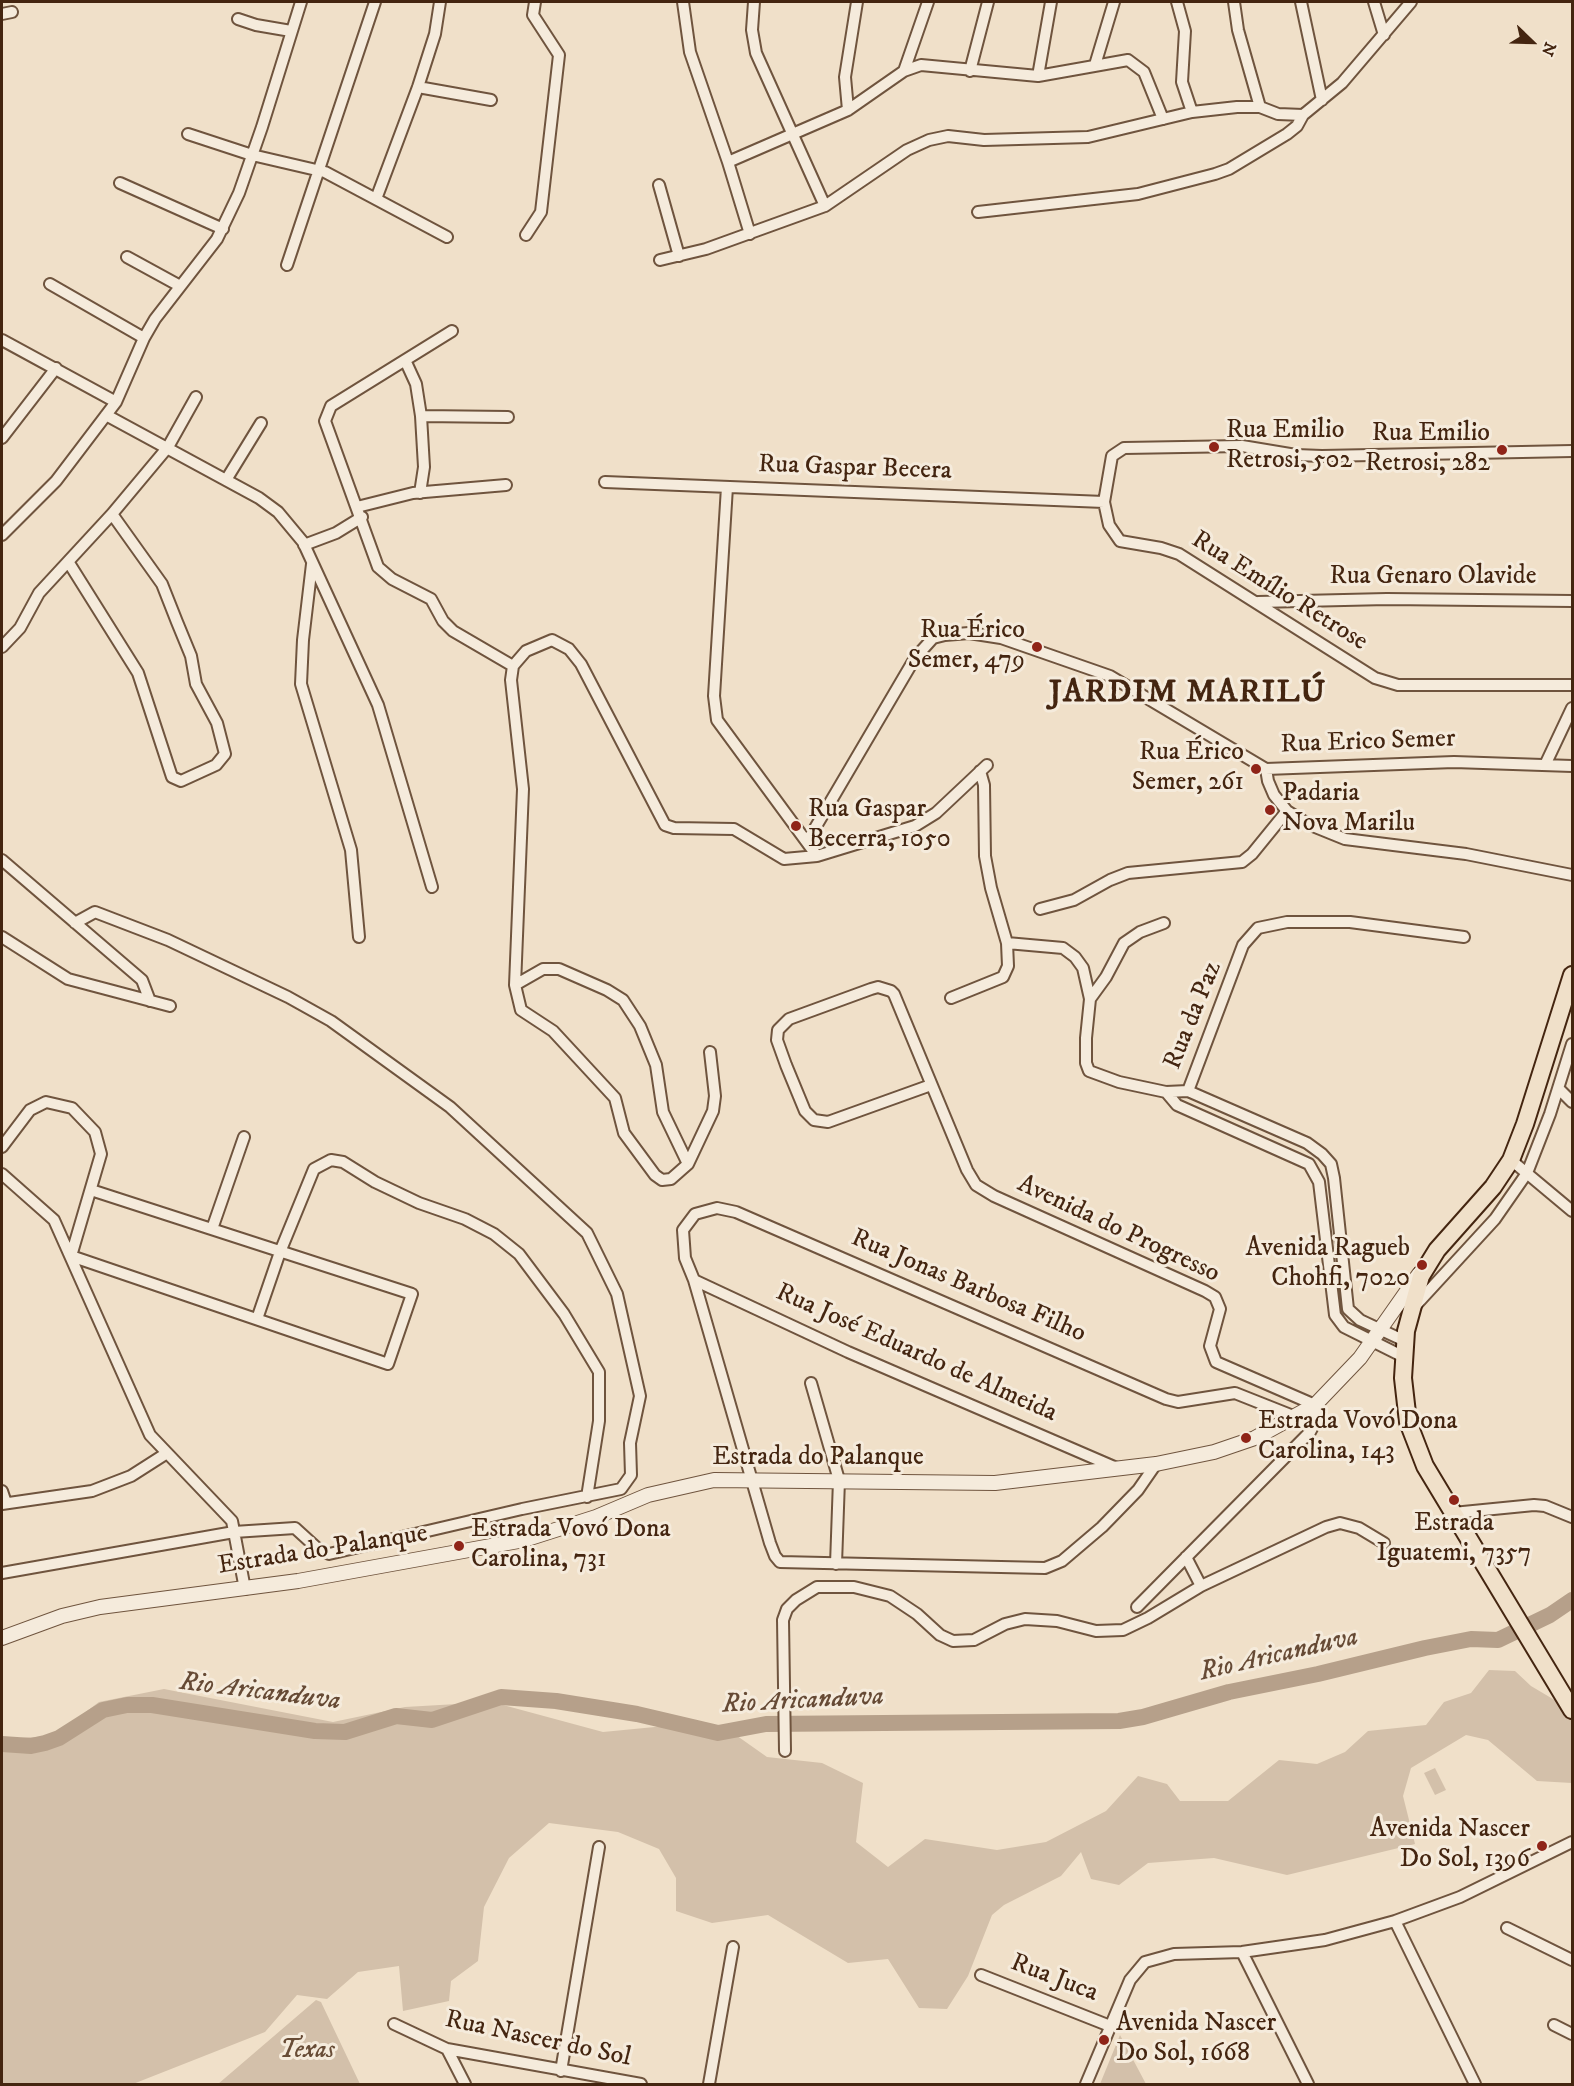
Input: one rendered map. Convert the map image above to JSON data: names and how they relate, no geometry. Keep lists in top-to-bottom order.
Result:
{
  "streets": {
    "street": [
      "Rua Gaspar Becera",
      "Rua Genaro Olavide",
      "Rua Emílio Retrose",
      "Rua Erico Semer",
      "Rua da Paz",
      "Avenida do Progresso",
      "Rua Jonas Barbosa Filho",
      "Rua José Eduardo de Almeida",
      "Estrada do Palanque",
      "Rua Juca",
      "Rua Nascer do Sol"
    ]
  },
  "crossings": [
    ["Rua Gaspar Becera", "Rua Emílio Retrose"],
    ["Rua Genaro Olavide", "Rua Emílio Retrose"],
    ["Avenida do Progresso", "Estrada do Palanque"],
    ["Rua Jonas Barbosa Filho", "Rua José Eduardo de Almeida"],
    ["Rua Jonas Barbosa Filho", "Estrada do Palanque"],
    ["Rua José Eduardo de Almeida", "Estrada do Palanque"]
  ],
  "districts": ["JARDIM MARILÚ"],
  "water": ["Rio Aricanduva"],
  "parks": ["Texas"],
  "places": [
    "Rua Emilio Retrosi, 502",
    "Rua Emilio Retrosi, 282",
    "Rua Érico Semer, 479",
    "Rua Érico Semer, 261",
    "Padaria Nova Marilu",
    "Rua Gaspar Becerra, 1050",
    "Avenida Ragueb Chohfi, 7020",
    "Estrada Vovó Dona Carolina, 143",
    "Estrada Iguatemi, 7357",
    "Estrada Vovó Dona Carolina, 731",
    "Avenida Nascer Do Sol, 1396",
    "Avenida Nascer Do Sol, 1668"
  ],
  "north": "bottom right"
}
